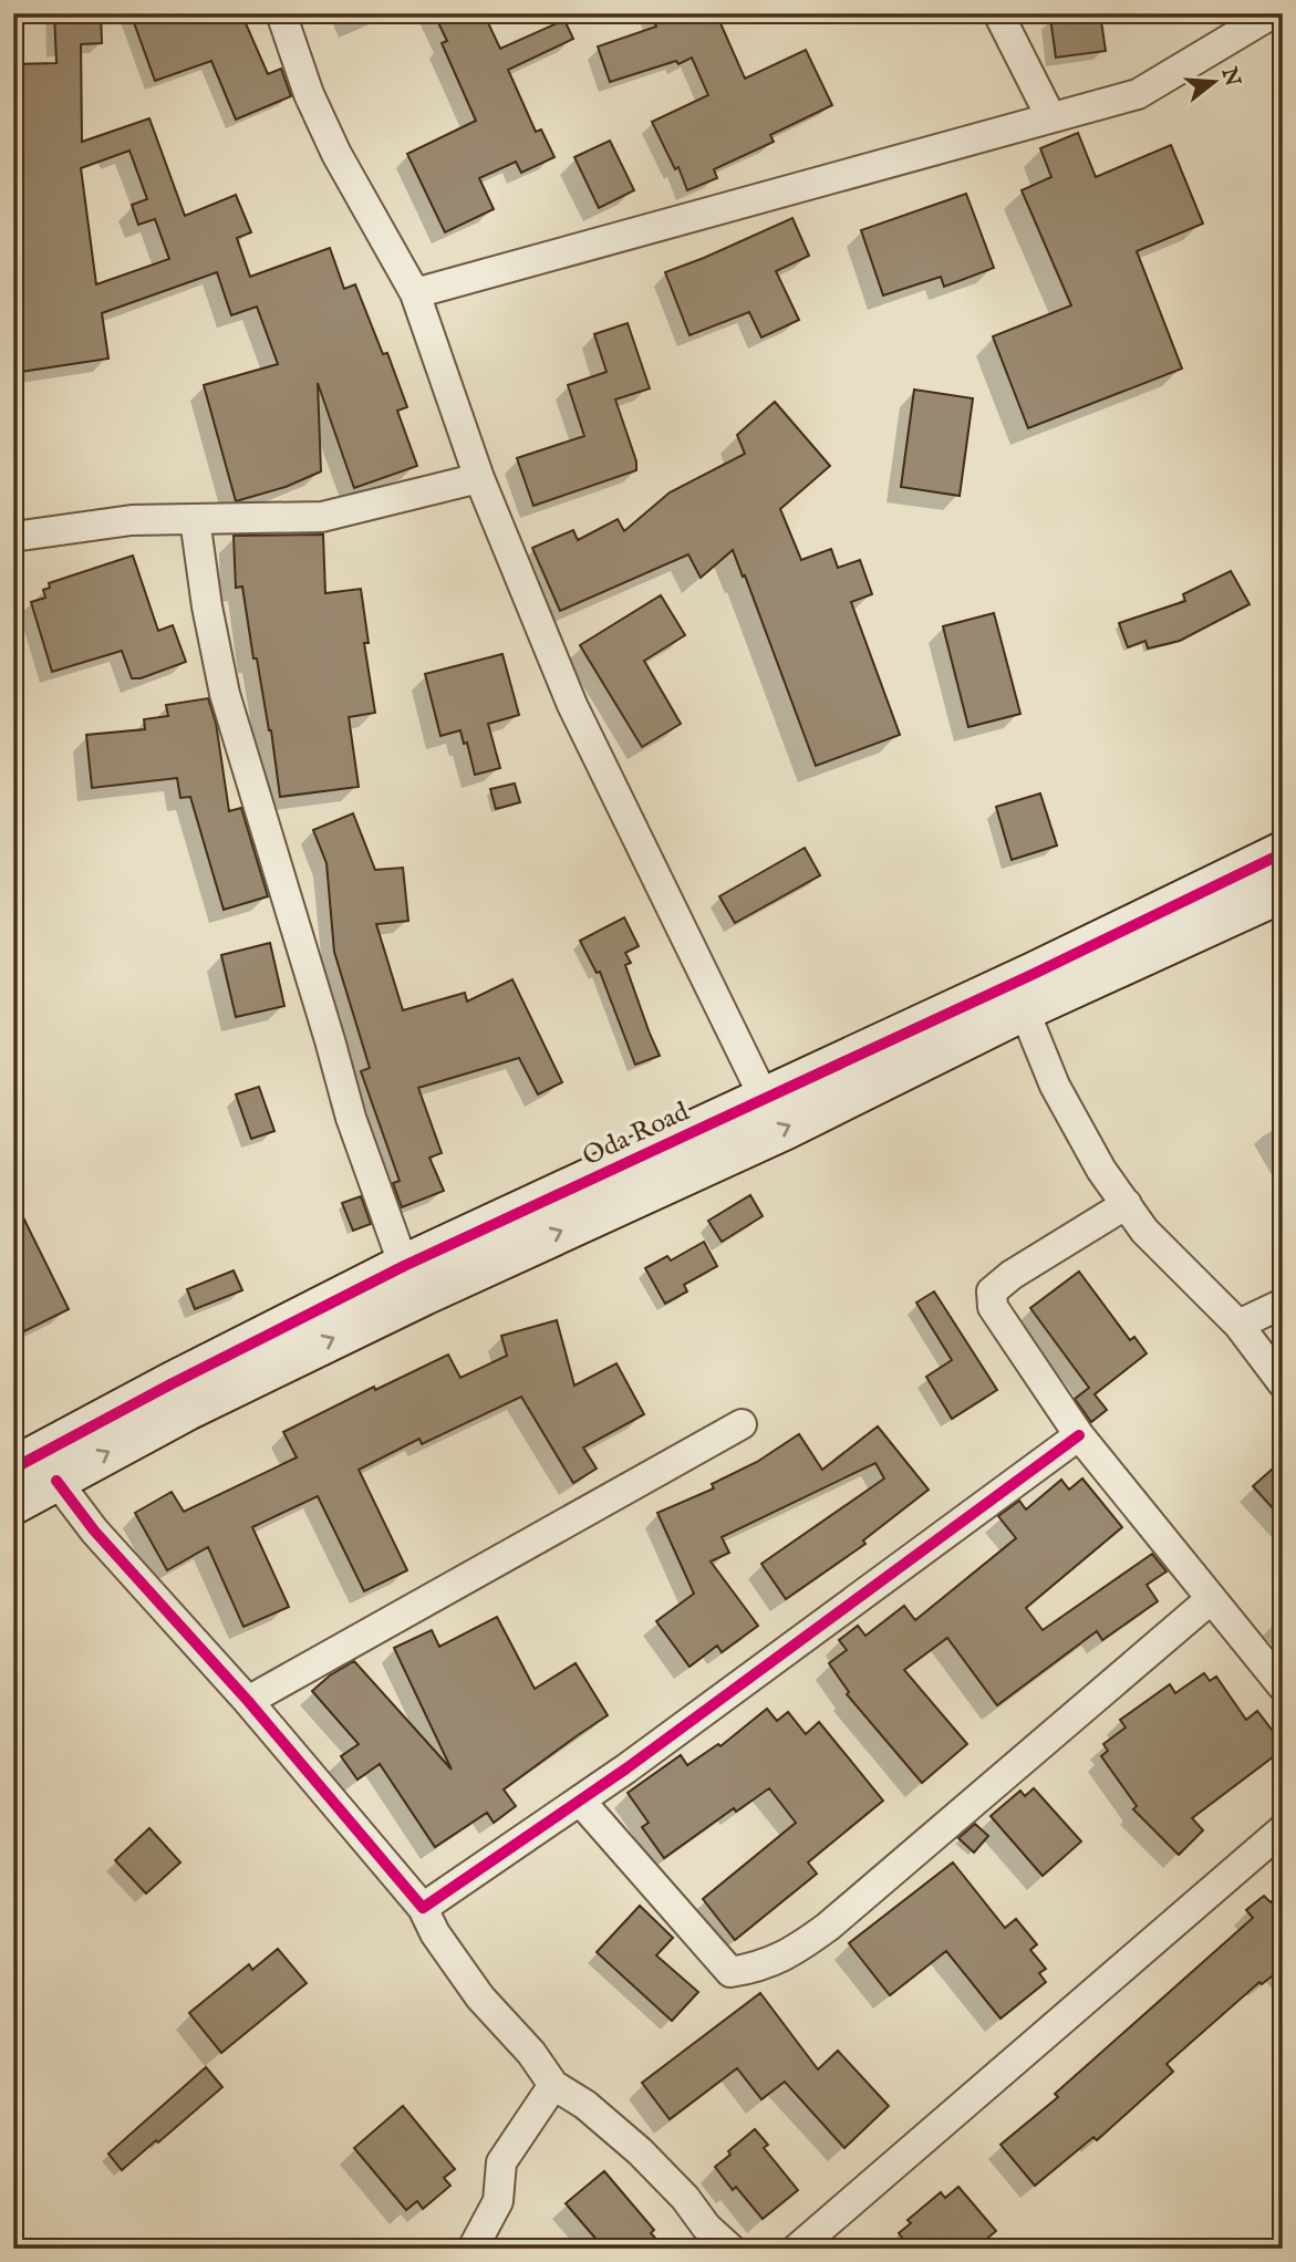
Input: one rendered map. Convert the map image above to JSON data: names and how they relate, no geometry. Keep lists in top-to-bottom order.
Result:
{
  "streets": {
    "street": ["Oda Road"]
  },
  "north": "right"
}
